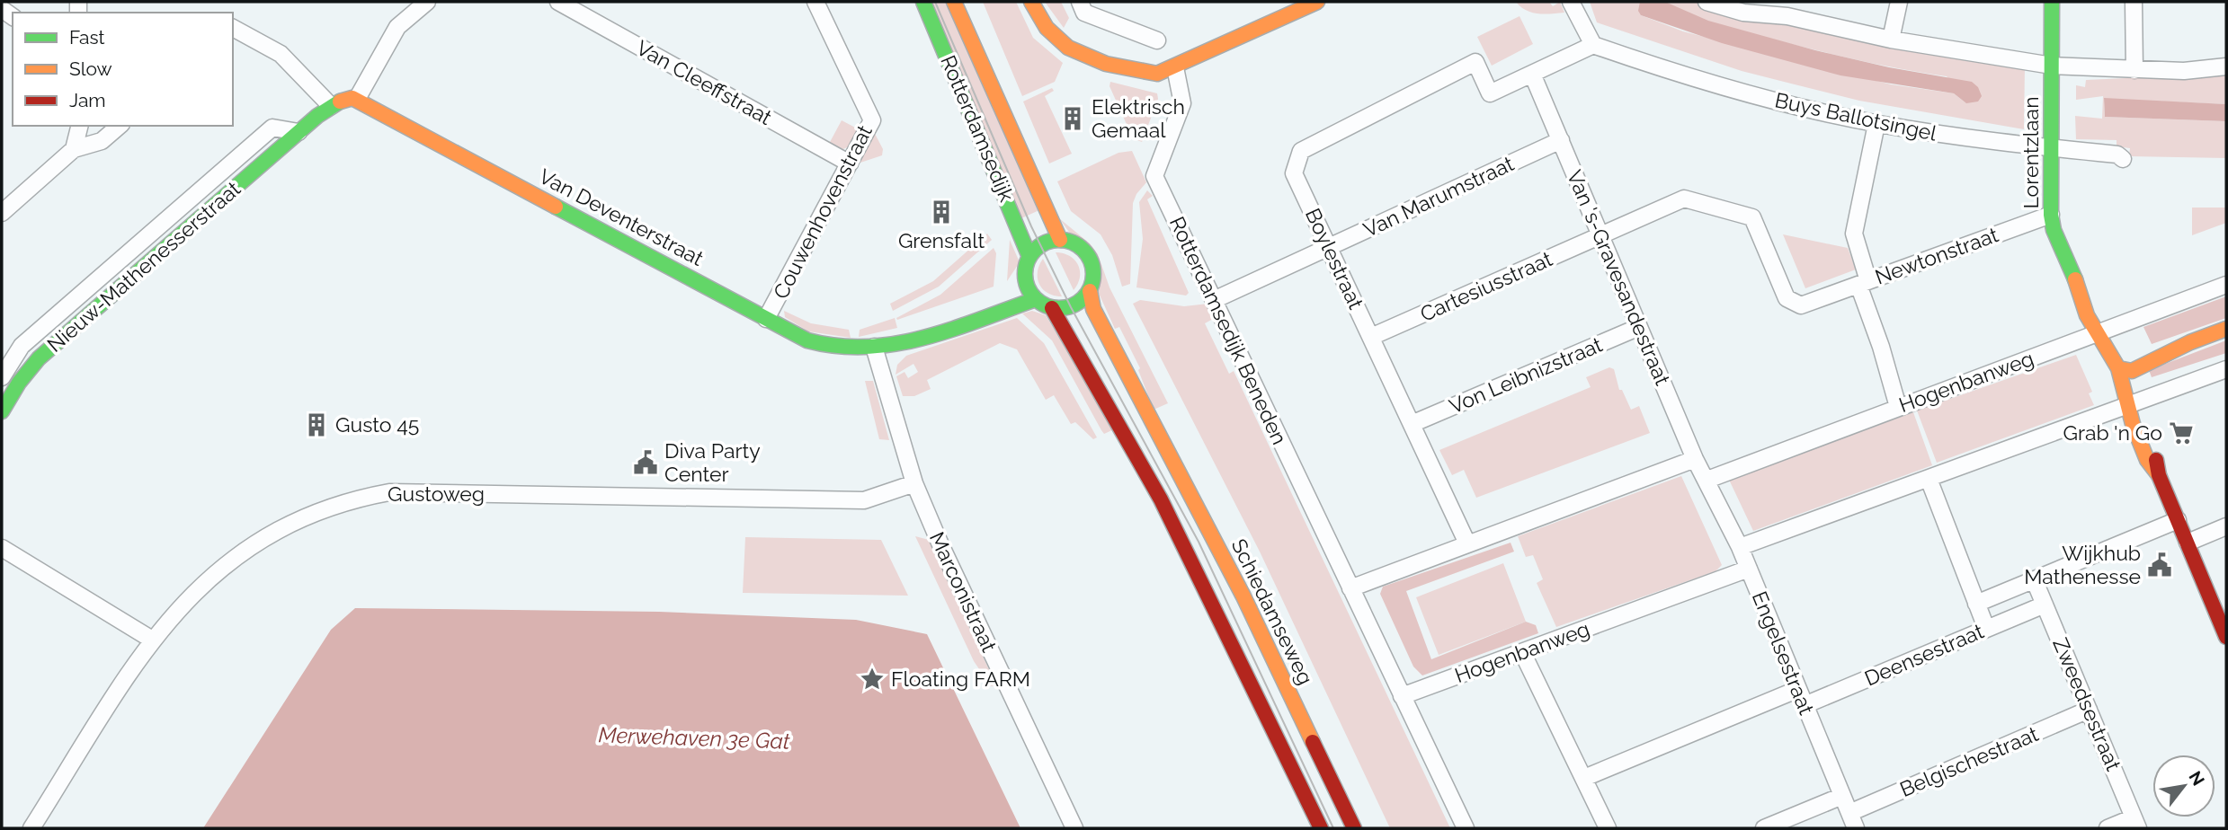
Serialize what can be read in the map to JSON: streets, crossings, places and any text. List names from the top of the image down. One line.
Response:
{"streets":{"street":["Van Cleeffstraat","Buys Ballotsingel","Rotterdamsedijk","Lorentzlaan","Van Marumstraat","Couwenhovenstraat","Van Deventerstraat","Newtonstraat","Boylestraat","Nieuw-Mathenesserstraat","Van 's-Gravesandestraat","Cartesiusstraat","Rotterdamsedijk Beneden","Von Leibnizstraat","Hogenbanweg","Gustoweg","Marconistraat","Schiedamseweg","Engelsestraat","Deensestraat","Zweedsestraat","Belgischestraat"]},"crossings":[["Van Cleeffstraat","Couwenhovenstraat"],["Buys Ballotsingel","Lorentzlaan"],["Rotterdamsedijk","Van Deventerstraat"],["Rotterdamsedijk","Schiedamseweg"],["Lorentzlaan","Newtonstraat"],["Lorentzlaan","Hogenbanweg"],["Van Marumstraat","Boylestraat"],["Van Marumstraat","Van 's-Gravesandestraat"],["Van Marumstraat","Rotterdamsedijk Beneden"],["Couwenhovenstraat","Van Deventerstraat"],["Van Deventerstraat","Nieuw-Mathenesserstraat"],["Van Deventerstraat","Marconistraat"],["Van Deventerstraat","Schiedamseweg"],["Newtonstraat","Van 's-Gravesandestraat"],["Newtonstraat","Cartesiusstraat"],["Boylestraat","Van 's-Gravesandestraat"],["Boylestraat","Cartesiusstraat"],["Boylestraat","Von Leibnizstraat"],["Van 's-Gravesandestraat","Cartesiusstraat"],["Van 's-Gravesandestraat","Von Leibnizstraat"],["Van 's-Gravesandestraat","Hogenbanweg"],["Van 's-Gravesandestraat","Engelsestraat"],["Rotterdamsedijk Beneden","Hogenbanweg"],["Hogenbanweg","Engelsestraat"],["Gustoweg","Marconistraat"],["Engelsestraat","Deensestraat"],["Engelsestraat","Belgischestraat"],["Deensestraat","Zweedsestraat"],["Zweedsestraat","Belgischestraat"]],"water":["Merwehaven 3e Gat"],"places":{"building":["Elektrisch Gemaal","Grensfalt","Gusto 45"],"supermarket":["Grab 'n Go"],"public building":["Diva Party Center","Wijkhub Mathenesse"],"place":["Floating FARM"]},"legend":["Fast","Slow","Jam"],"north":"top right"}
